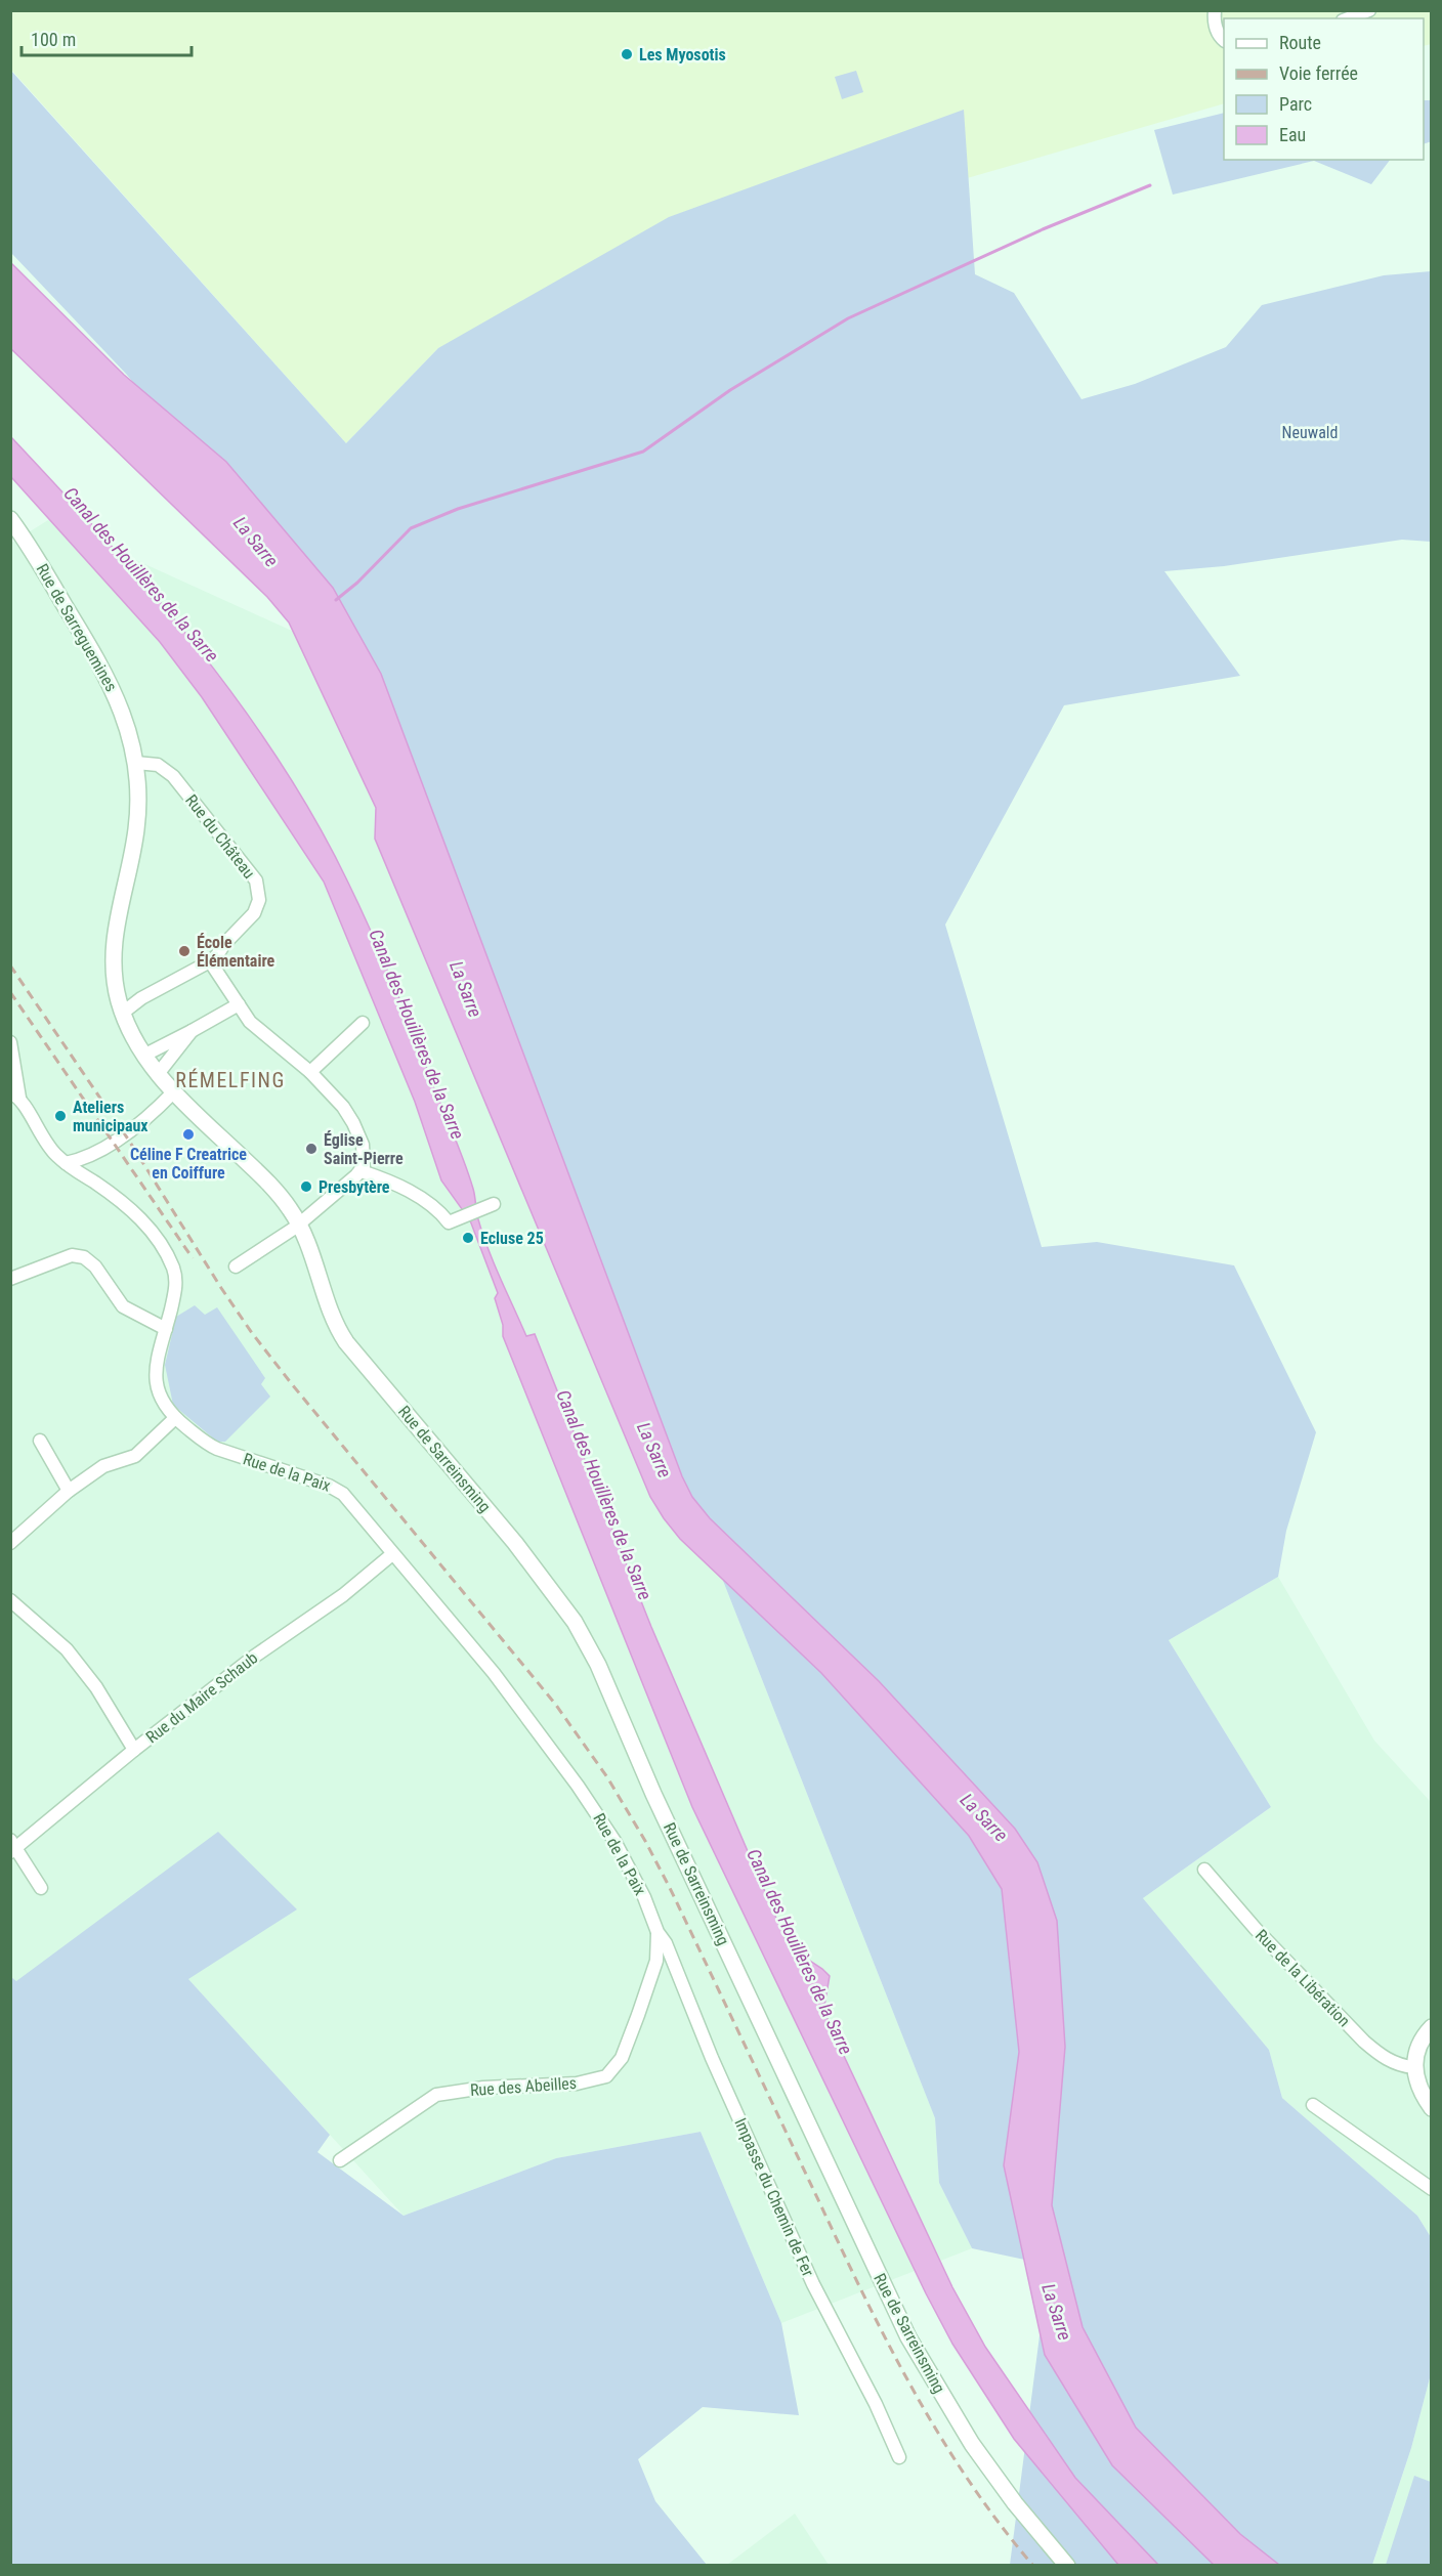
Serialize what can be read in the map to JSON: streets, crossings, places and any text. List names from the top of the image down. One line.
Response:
{"streets":{"street":["Rue de Sarreguemines","Rue du Château","Rue de Sarreinsming","Rue de la Paix","Rue du Maire Schaub","Rue de la Libération","Rue des Abeilles","Impasse du Chemin de Fer"]},"crossings":[["Rue de Sarreguemines","Rue du Château"],["Rue de Sarreguemines","Rue de Sarreinsming"],["Rue de la Paix","Rue du Maire Schaub"],["Rue de la Paix","Rue des Abeilles"],["Rue de la Paix","Impasse du Chemin de Fer"],["Rue des Abeilles","Impasse du Chemin de Fer"]],"districts":["RÉMELFING"],"water":["La Sarre","Canal des Houillères de la Sarre"],"parks":["Neuwald"],"places":["Les Myosotis","École Élémentaire","Ateliers municipaux","Céline F Creatrice en Coiffure","Église Saint-Pierre","Presbytère","Ecluse 25"],"legend":["Route","Voie ferrée","Parc","Eau"],"scale_bar":"100 m"}
